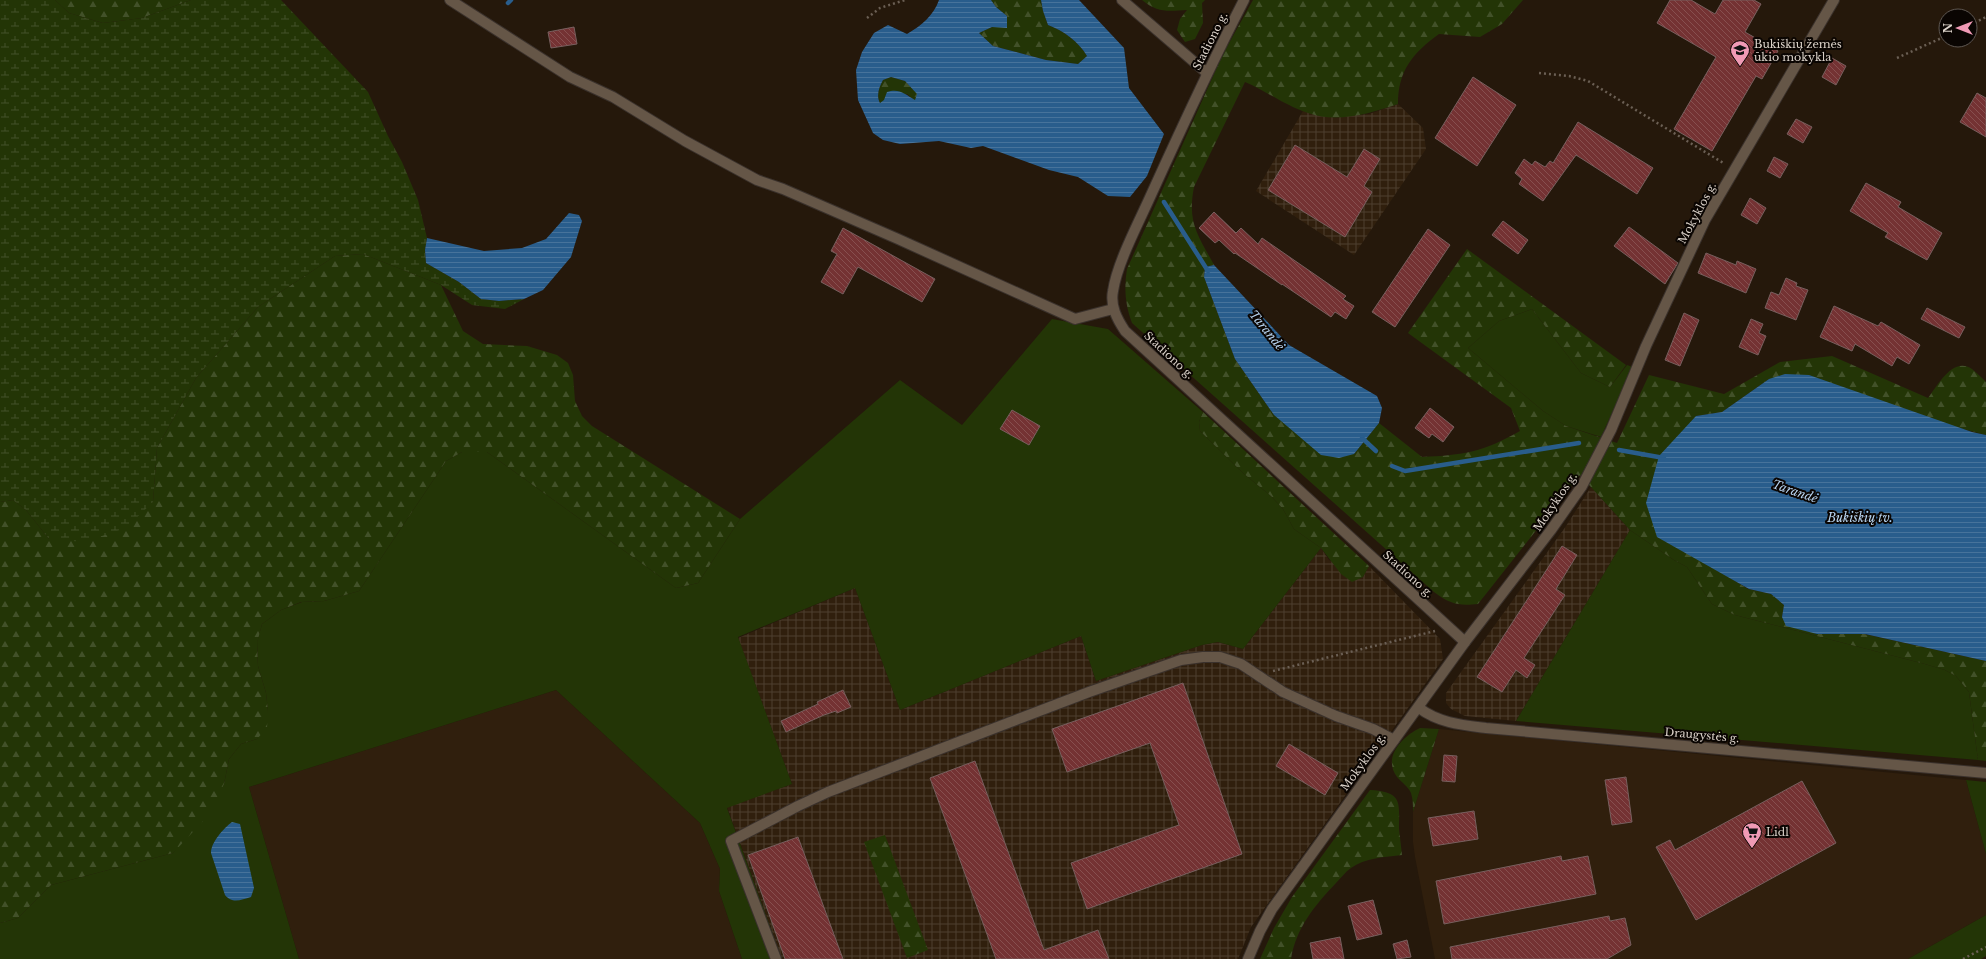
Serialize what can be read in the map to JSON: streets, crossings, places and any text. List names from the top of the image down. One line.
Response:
{"streets":{"street":["Stadiono g.","Mokyklos g.","Draugystės g."]},"crossings":[["Stadiono g.","Mokyklos g."],["Mokyklos g.","Draugystės g."]],"water":["Tarandė","Bukiškių tv."],"places":{"school or university":["Bukiškių žemės ūkio mokykla"],"supermarket":["Lidl"]},"north":"left"}
